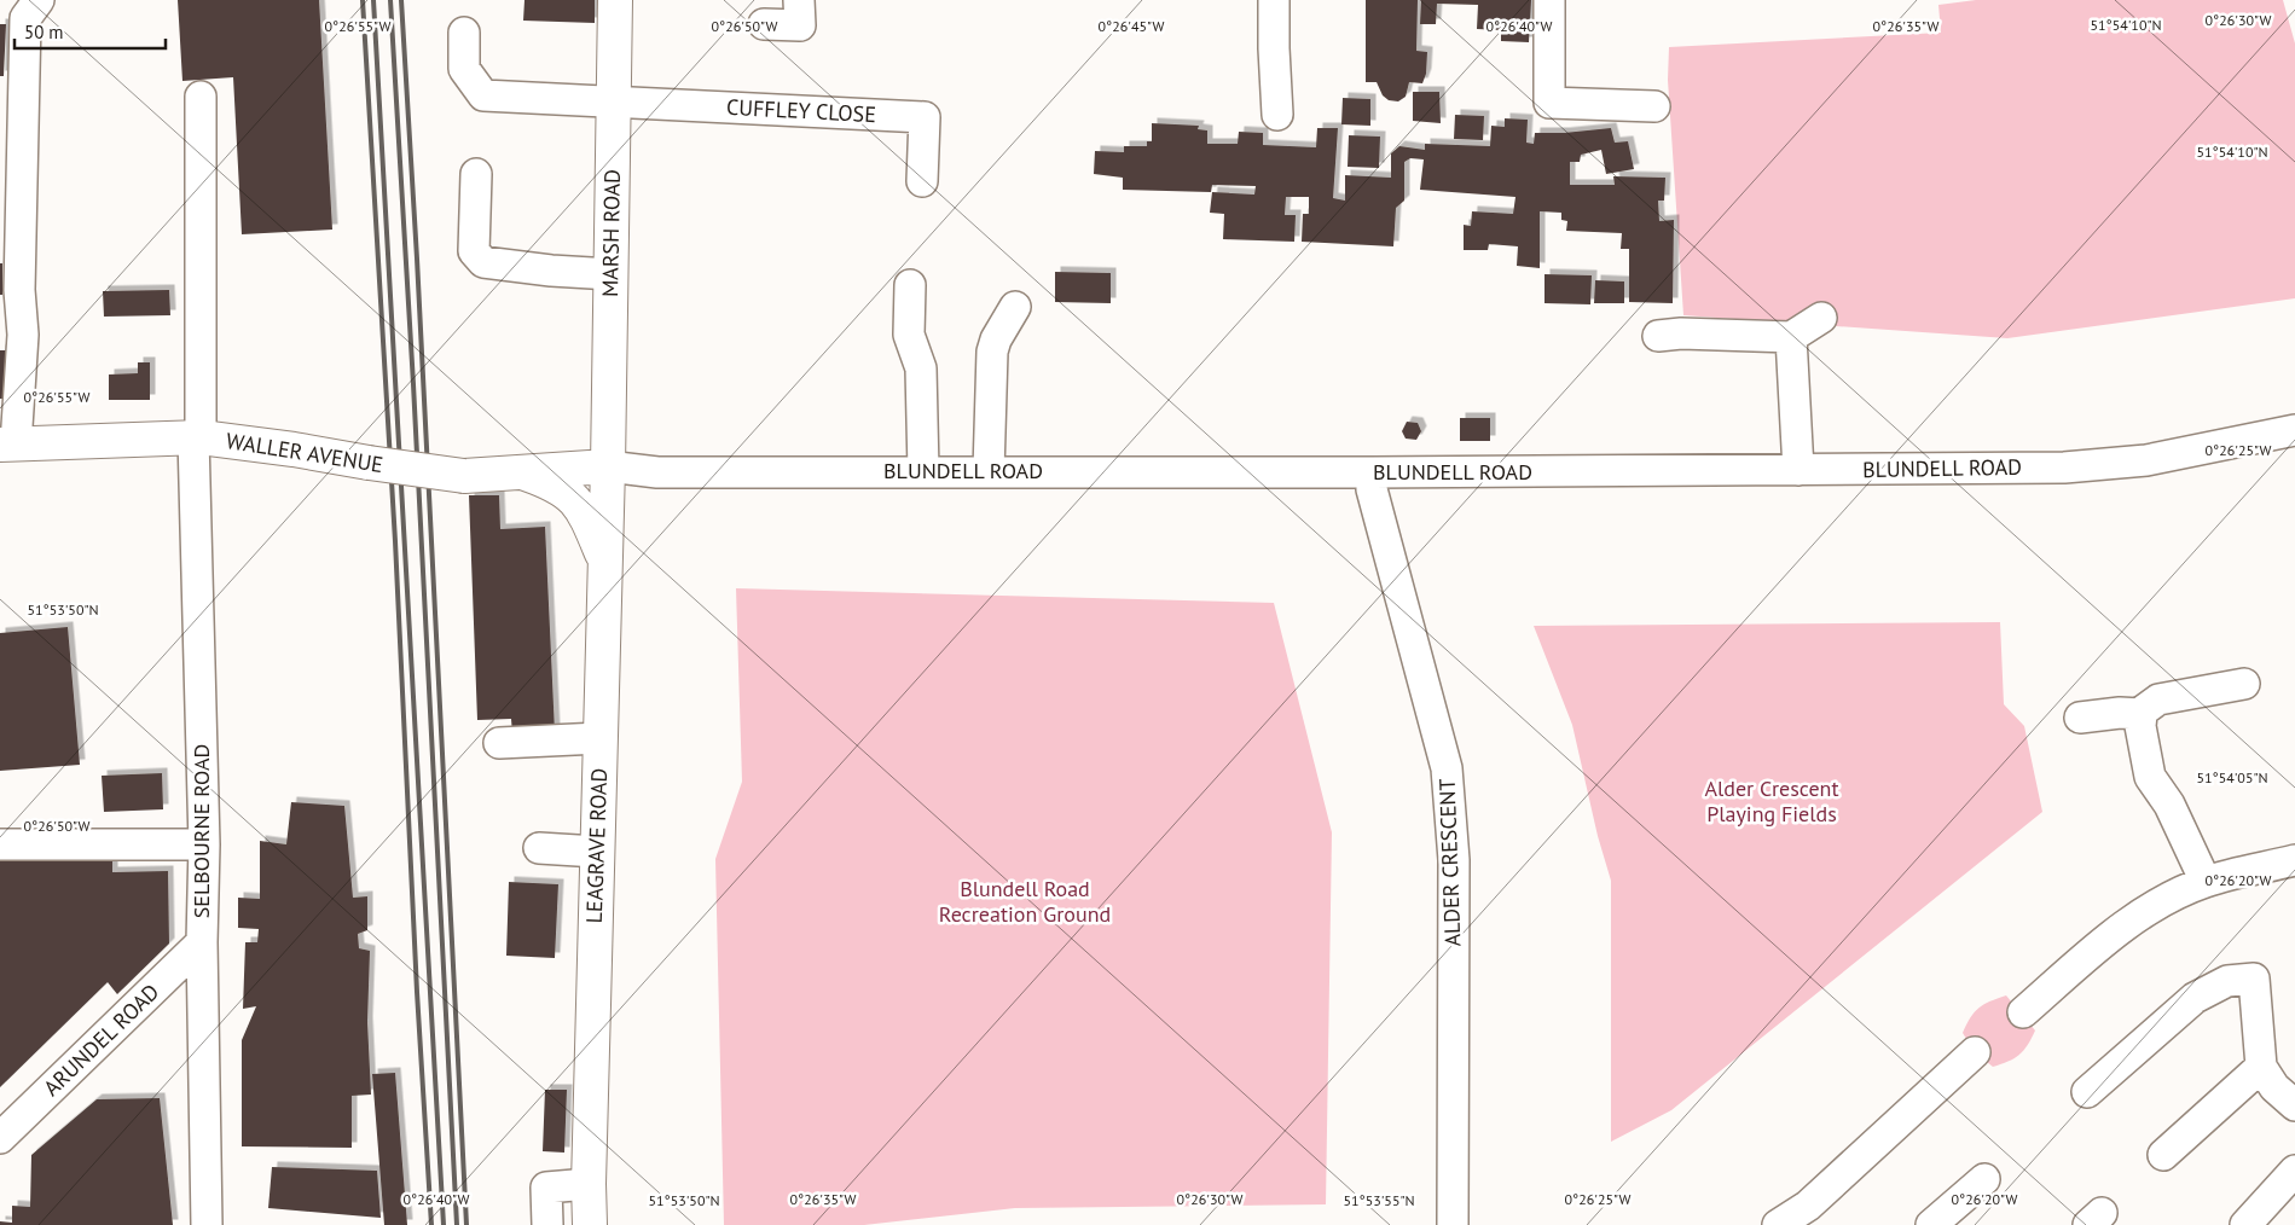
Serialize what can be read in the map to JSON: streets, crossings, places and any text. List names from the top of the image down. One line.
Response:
{"streets":{"main road":["MARSH ROAD","WALLER AVENUE","LEAGRAVE ROAD"],"street":["CUFFLEY CLOSE","BLUNDELL ROAD","SELBOURNE ROAD","ALDER CRESCENT","ARUNDEL ROAD"]},"crossings":[["CUFFLEY CLOSE","MARSH ROAD"],["MARSH ROAD","WALLER AVENUE"],["MARSH ROAD","BLUNDELL ROAD"],["MARSH ROAD","LEAGRAVE ROAD"],["WALLER AVENUE","BLUNDELL ROAD"],["WALLER AVENUE","SELBOURNE ROAD"],["WALLER AVENUE","LEAGRAVE ROAD"],["BLUNDELL ROAD","LEAGRAVE ROAD"],["BLUNDELL ROAD","ALDER CRESCENT"],["SELBOURNE ROAD","ARUNDEL ROAD"]],"parks":["Alder Crescent Playing Fields","Blundell Road Recreation Ground"],"scale_bar":"50 m","coordinates":["0°26'30\"W","51°54'10\"N","0°26'55\"W","0°26'45\"W","0°26'40\"W","0°26'35\"W","0°26'50\"W","0°26'25\"W","51°53'50\"N","51°54'05\"N","0°26'20\"W","51°53'55\"N"]}
